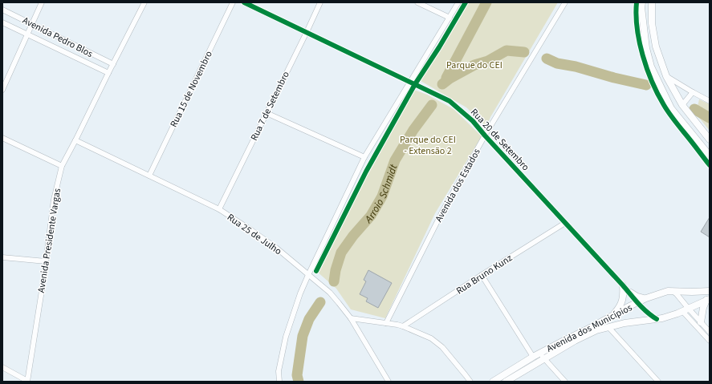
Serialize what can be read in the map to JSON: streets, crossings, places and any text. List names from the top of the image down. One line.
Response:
{"streets":{"main road":["Avenida dos Municípios"],"street":["Avenida Pedro Blos","Rua 15 de Novembro","Rua 7 de Setembro","Rua 20 de Setembro","Avenida dos Estados","Rua 25 de Julho","Avenida Presidente Vargas","Rua Bruno Kunz"]},"crossings":[["Avenida Pedro Blos","Avenida Presidente Vargas"],["Rua 15 de Novembro","Rua 25 de Julho"],["Rua 7 de Setembro","Rua 20 de Setembro"],["Rua 7 de Setembro","Rua 25 de Julho"],["Rua 20 de Setembro","Avenida dos Estados"],["Rua 20 de Setembro","Rua Bruno Kunz"],["Rua 20 de Setembro","Avenida dos Municípios"],["Rua 25 de Julho","Avenida Presidente Vargas"]],"water":["Arroio Schmidt"],"parks":["Parque do CEI","Parque do CEI - Extensão 2"]}
